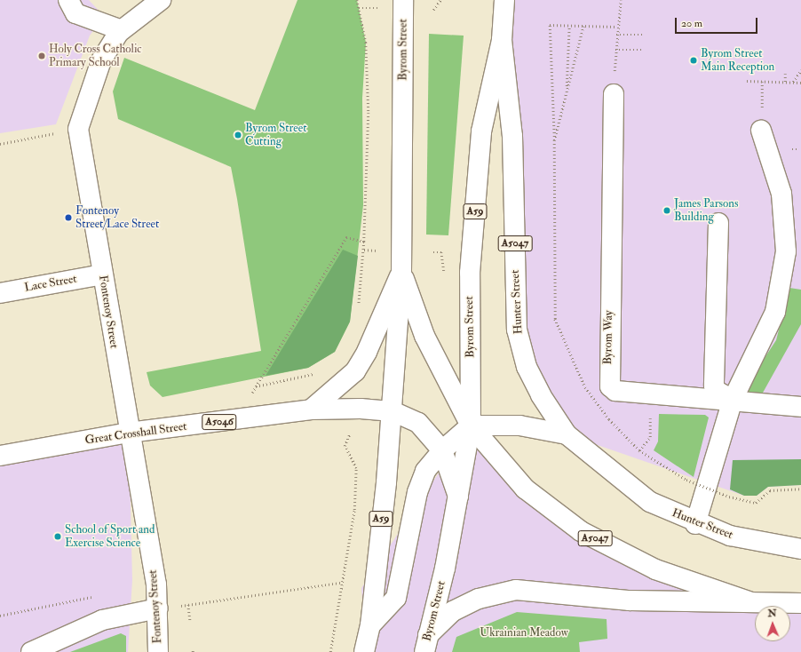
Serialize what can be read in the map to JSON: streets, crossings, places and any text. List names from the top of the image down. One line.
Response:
{"streets":{"main road":["Byrom Street","A59","A5047","Lace Street","Hunter Street","Fontenoy Street","Byrom Way","A5046","Great Crosshall Street"]},"crossings":[["Byrom Street","A5047"],["Byrom Street","Hunter Street"],["Byrom Street","Great Crosshall Street"],["A5047","Hunter Street"],["Lace Street","Fontenoy Street"],["Fontenoy Street","Great Crosshall Street"]],"parks":["Ukrainian Meadow"],"places":["Holy Cross Catholic Primary School","Byrom Street Main Reception","Byrom Street Cutting","James Parsons Building","Fontenoy Street/Lace Street","School of Sport and Exercise Science"],"scale_bar":"20 m","north":"top"}
